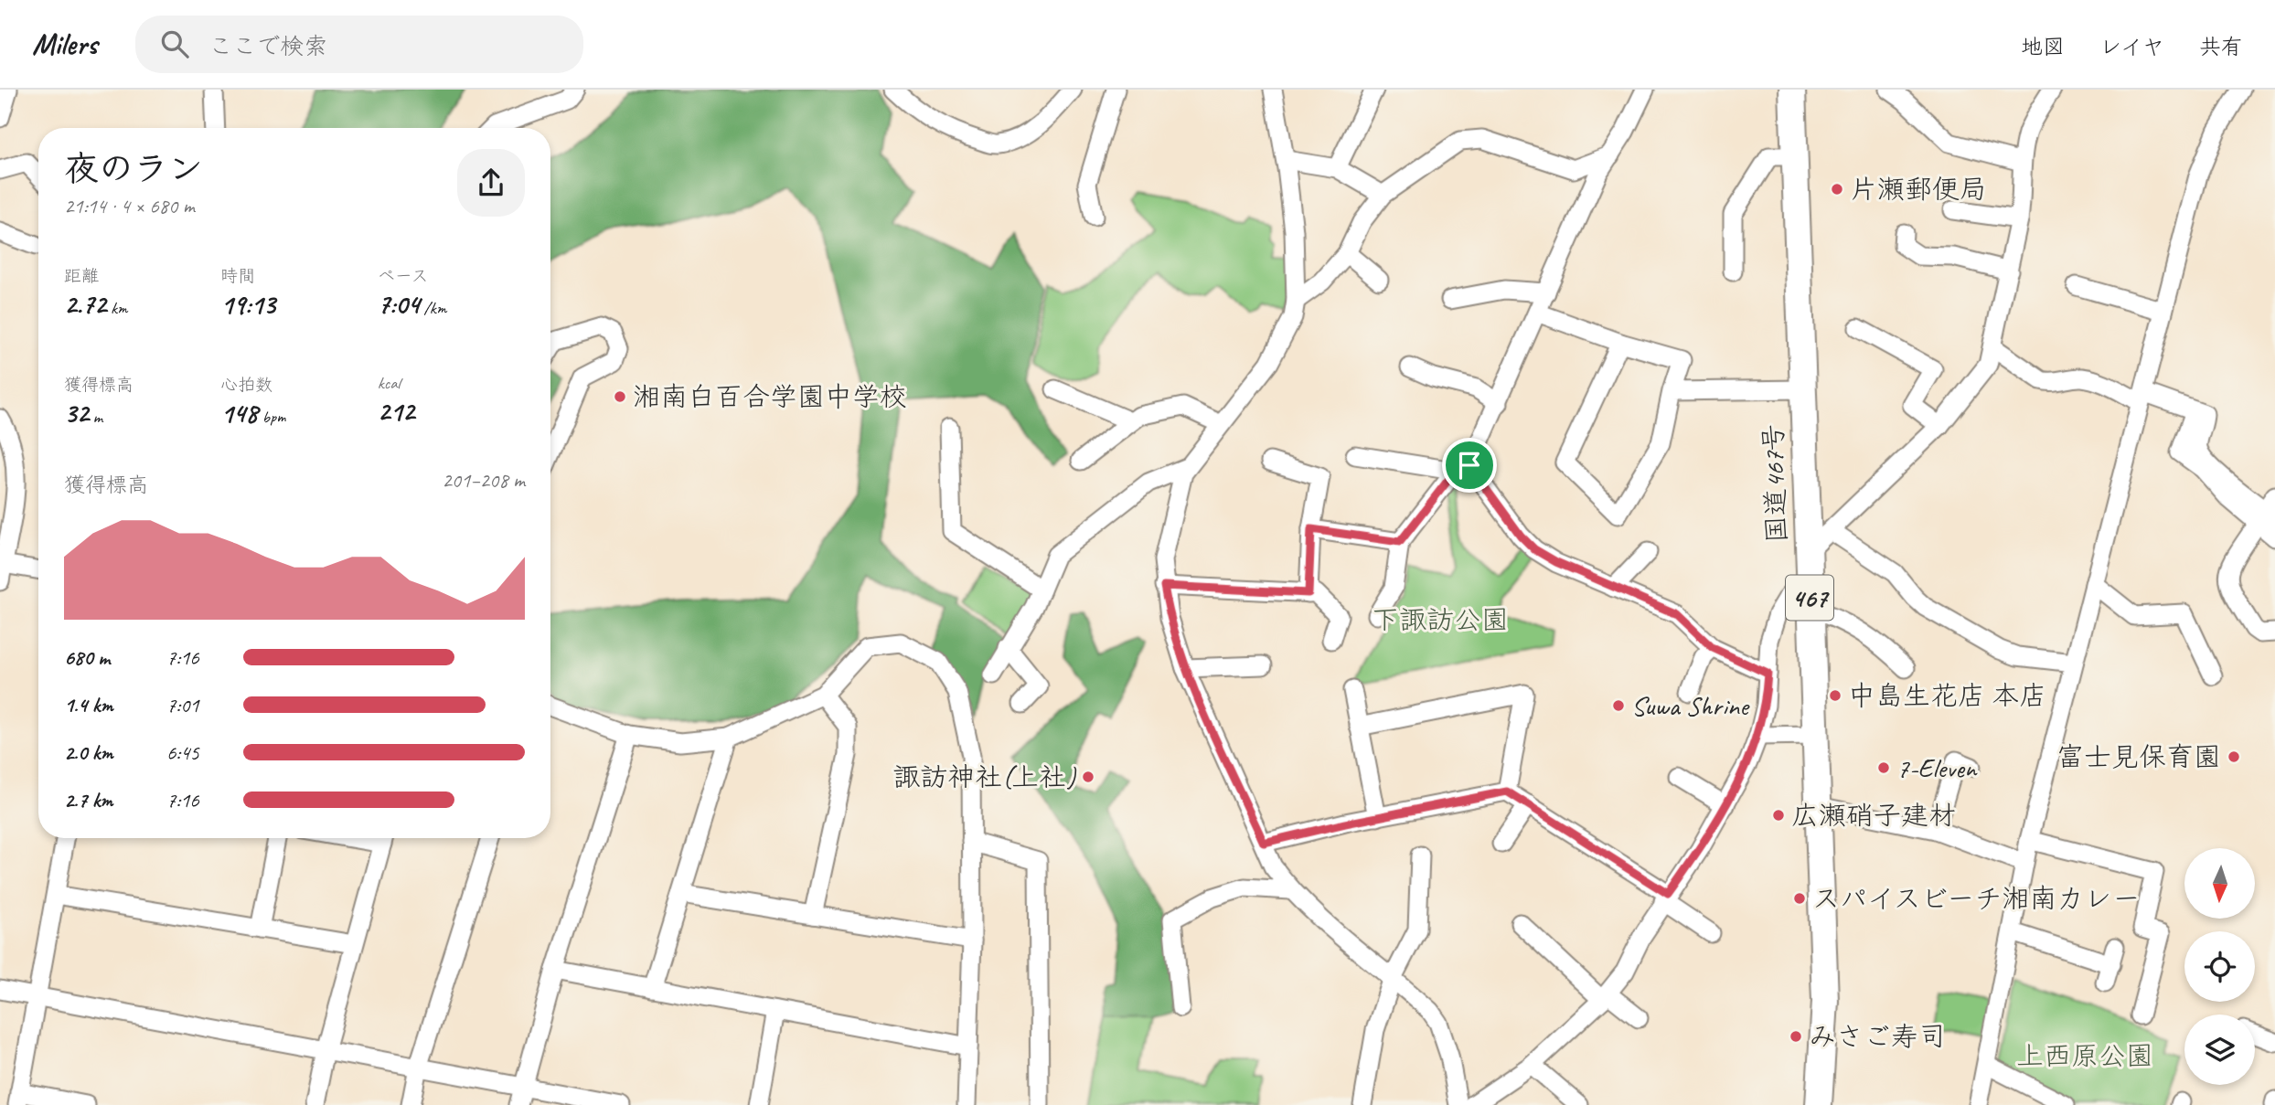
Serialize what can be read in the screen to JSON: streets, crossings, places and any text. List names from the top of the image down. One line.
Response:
{"streets":{"highway":["国道467号","467"]},"parks":["下諏訪公園","上西原公園"],"places":["片瀬郵便局","湘南白百合学園中学校","中島生花店 本店","Suwa Shrine","富士見保育園","7-Eleven","諏訪神社(上社)","広瀬硝子建材","スパイスビーチ湘南カレー","みさご寿司"],"north":"bottom","page":{"header":"Milers","search":"ここで検索","nav":["地図","レイヤ","共有"],"heading":["夜のラン","21:14 · 4 × 680 m"],"stats":[["距離","2.72 km"],["時間","19:13"],["ペース","7:04 /km"],["獲得標高","32 m"],["心拍数","148 bpm"],["kcal","212"]],"chart":["獲得標高","201–208 m"],"list":[{"name":"680 m","note":"7:16"},{"name":"1.4 km","note":"7:01"},{"name":"2.0 km","note":"6:45"},{"name":"2.7 km","note":"7:16"}]}}
